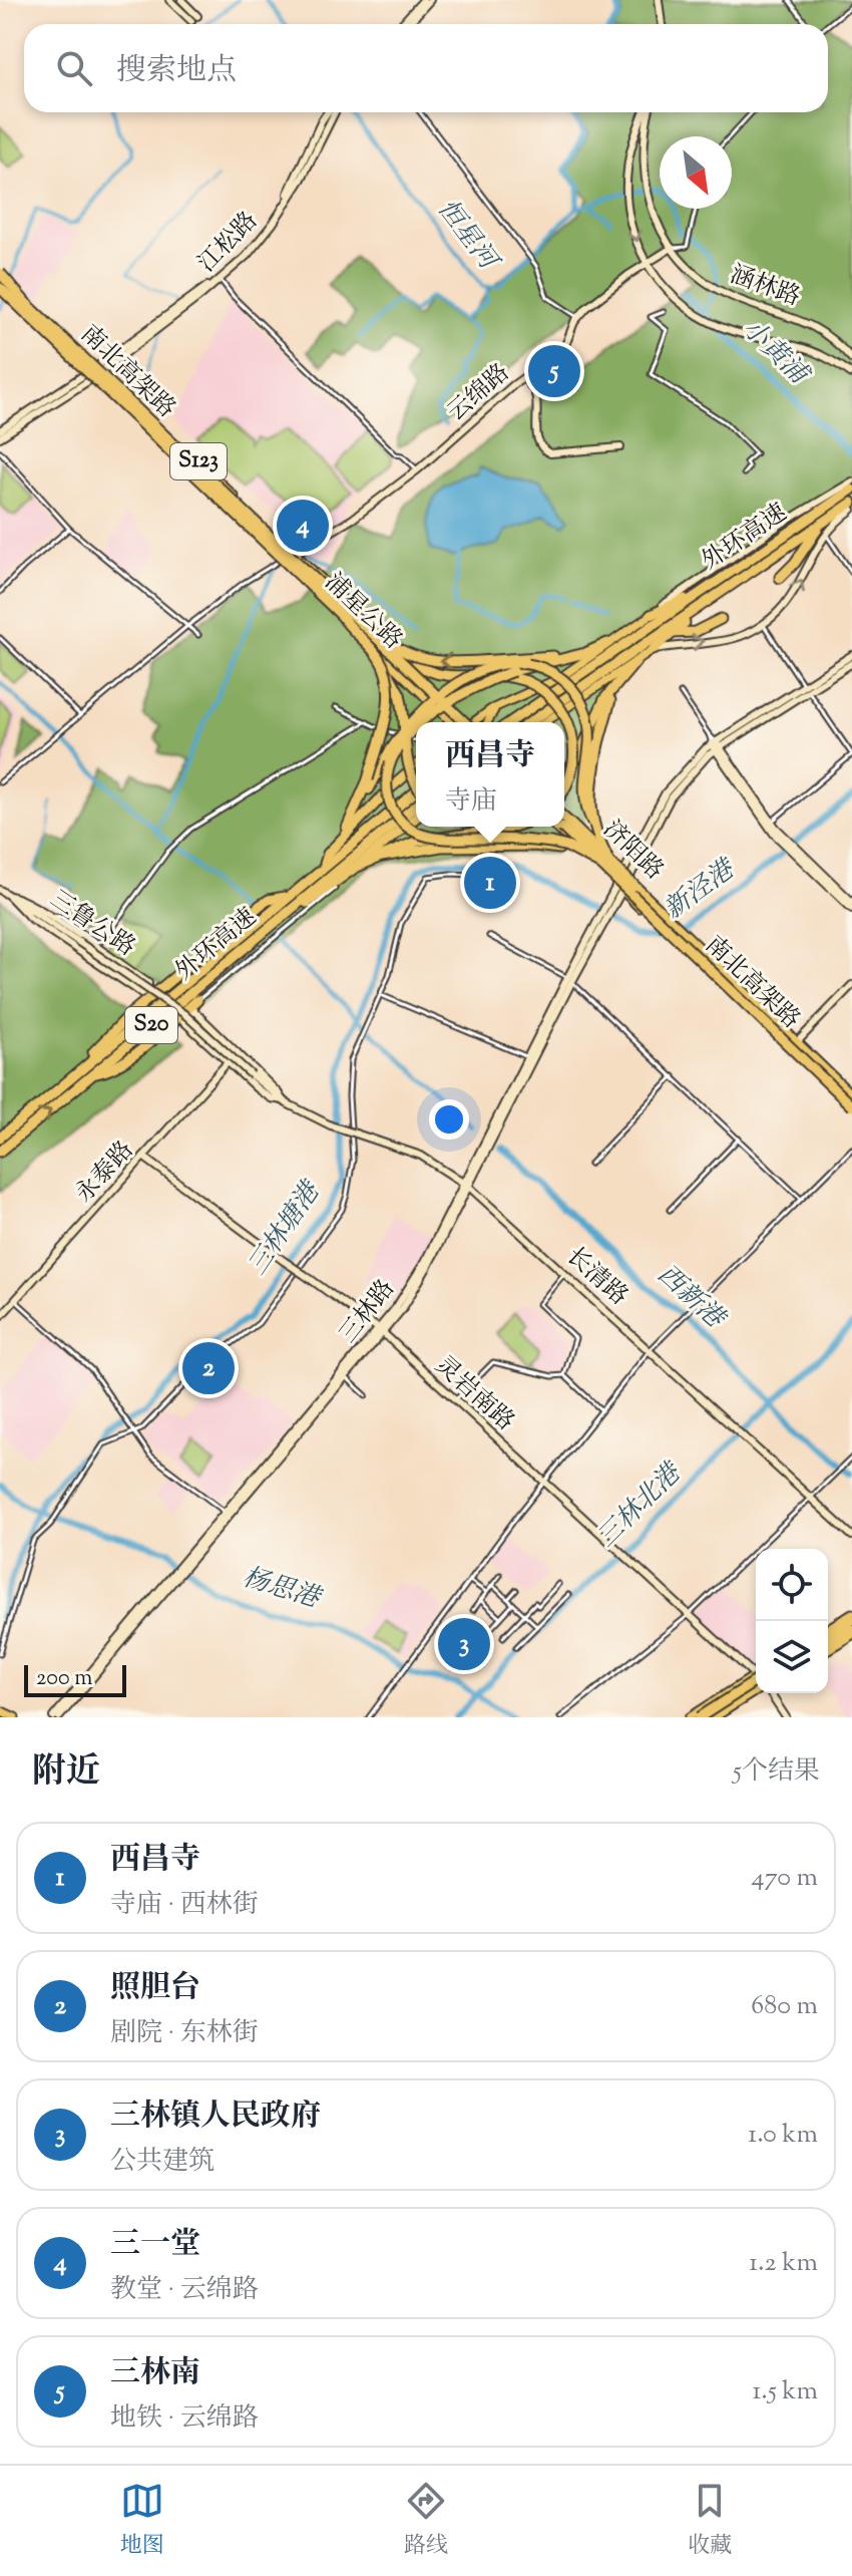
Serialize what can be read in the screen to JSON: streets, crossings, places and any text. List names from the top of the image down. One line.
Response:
{"streets":{"highway":["南北高架路","外环高速","S20"],"main road":["S123","浦星公路","济阳路"],"street":["江松路","涵林路","云绵路","三鲁公路","永泰路","长清路","三林路","灵岩南路"]},"crossings":[["江松路","浦星公路"],["涵林路","云绵路"],["南北高架路","浦星公路"],["南北高架路","济阳路"],["云绵路","浦星公路"],["济阳路","三林路"],["三鲁公路","长清路"],["永泰路","长清路"],["永泰路","灵岩南路"],["长清路","三林路"],["三林路","灵岩南路"]],"water":["恒星河","小黄浦","新泾港","三林塘港","西新港","三林北港","杨思港"],"scale_bar":"200 m","north":"bottom right","page":{"search":"搜索地点","pins":["5","4","1","2","3"],"popup":["西昌寺","寺庙"],"scale":"200 m","heading":["附近","5个结果"],"list":[{"mark":"1","name":"西昌寺","note":"寺庙 · 西林街","value":"470 m"},{"mark":"2","name":"照胆台","note":"剧院 · 东林街","value":"680 m"},{"mark":"3","name":"三林镇人民政府","note":"公共建筑","value":"1.0 km"},{"mark":"4","name":"三一堂","note":"教堂 · 云绵路","value":"1.2 km"},{"mark":"5","name":"三林南","note":"地铁 · 云绵路","value":"1.5 km"}],"nav":["地图","路线","收藏"]}}
